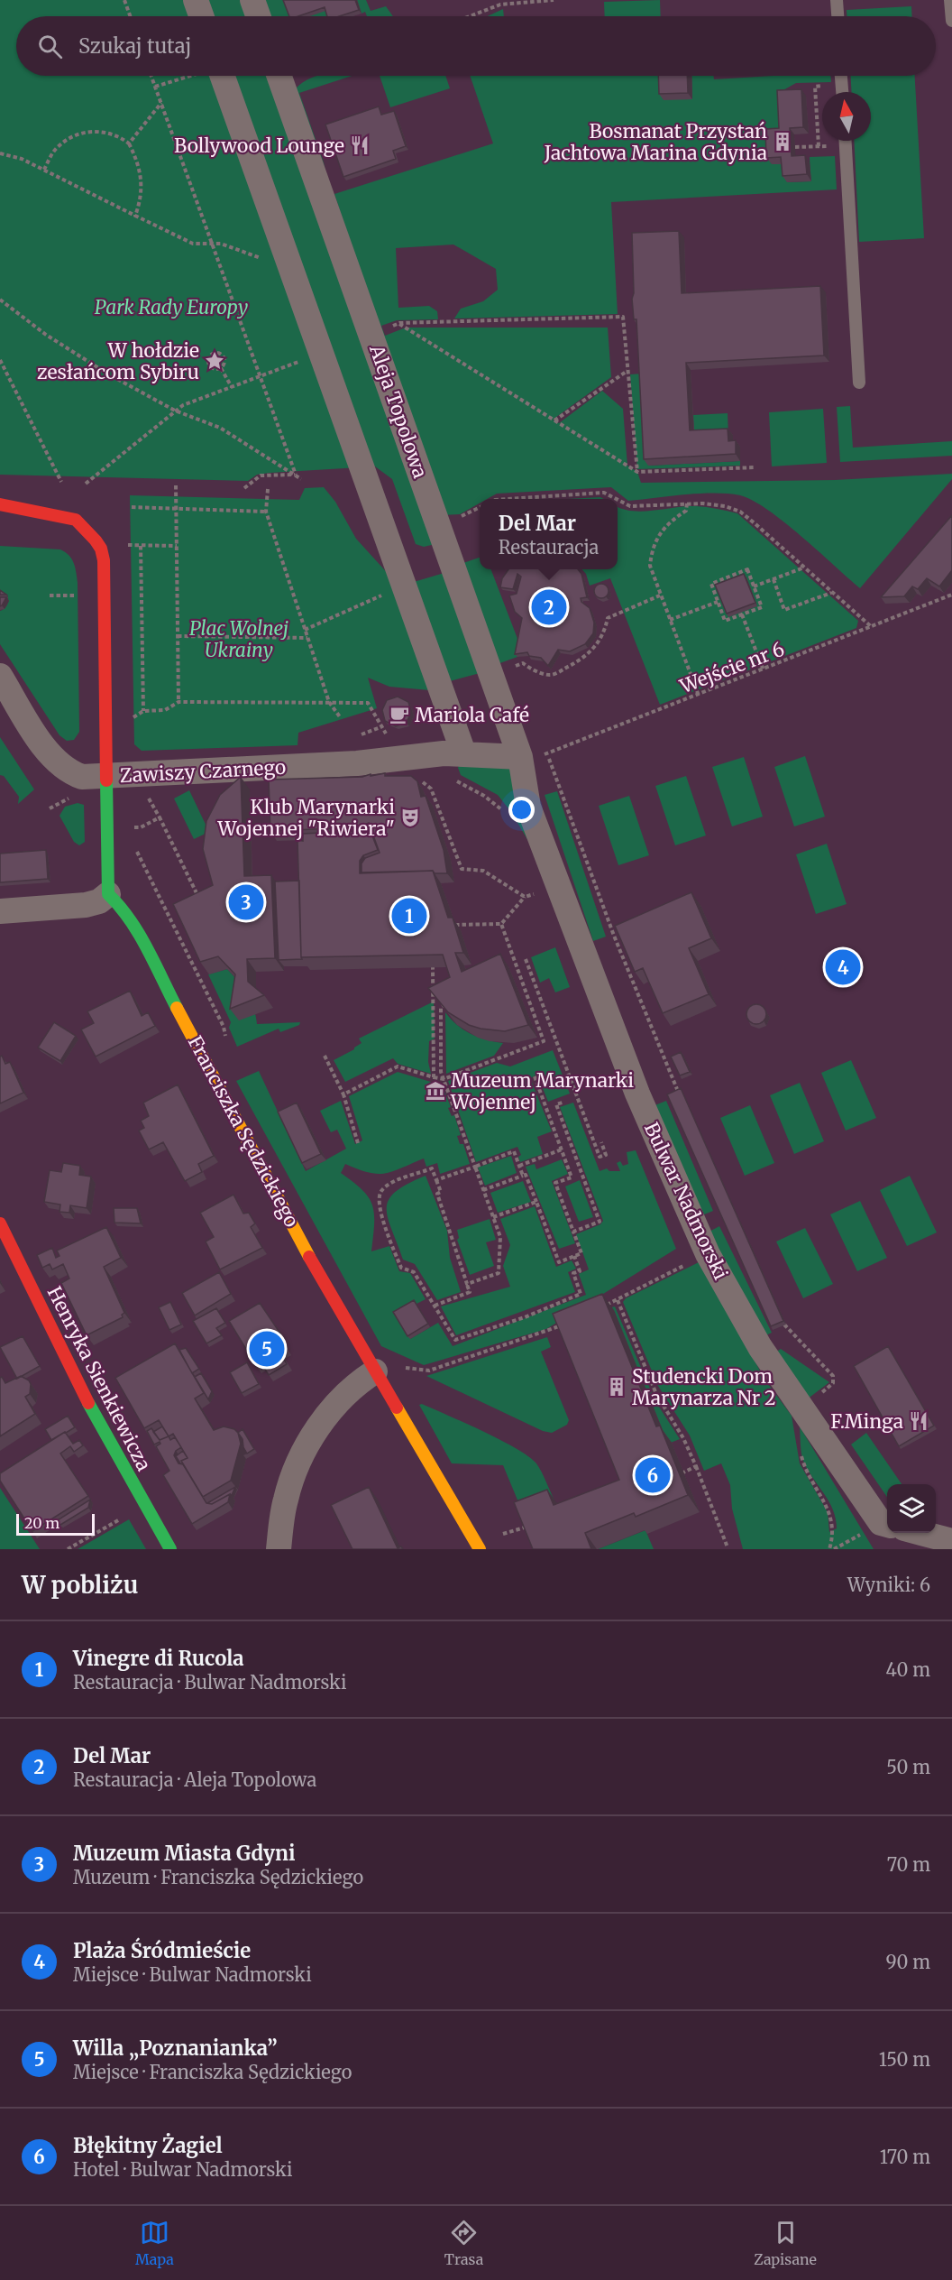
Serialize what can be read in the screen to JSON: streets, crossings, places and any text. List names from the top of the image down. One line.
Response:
{"streets":{"street":["Aleja Topolowa","Zawiszy Czarnego","Franciszka Sędzickiego","Bulwar Nadmorski","Henryka Sienkiewicza"],"path":["Wejście nr 6"]},"crossings":[["Aleja Topolowa","Wejście nr 6"],["Aleja Topolowa","Zawiszy Czarnego"],["Aleja Topolowa","Bulwar Nadmorski"],["Wejście nr 6","Zawiszy Czarnego"],["Wejście nr 6","Bulwar Nadmorski"],["Zawiszy Czarnego","Bulwar Nadmorski"]],"parks":["Park Rady Europy","Plac Wolnej Ukrainy"],"places":{"building":["Bosmanat Przystań Jachtowa Marina Gdynia","Studencki Dom Marynarza Nr 2"],"restaurant":["Bollywood Lounge","F.Minga"],"place":["W hołdzie zesłańcom Sybiru"],"cafe":["Mariola Café"],"theatre":["Klub Marynarki Wojennej \"Riwiera\""],"museum":["Muzeum Marynarki Wojennej"]},"scale_bar":"20 m","north":"top","page":{"search":"Szukaj tutaj","popup":["Del Mar","Restauracja"],"pins":["2","3","1","4","5","6"],"scale":"20 m","heading":["W pobliżu","Wyniki: 6"],"list":[{"mark":"1","name":"Vinegre di Rucola","note":"Restauracja · Bulwar Nadmorski","value":"40 m"},{"mark":"2","name":"Del Mar","note":"Restauracja · Aleja Topolowa","value":"50 m"},{"mark":"3","name":"Muzeum Miasta Gdyni","note":"Muzeum · Franciszka Sędzickiego","value":"70 m"},{"mark":"4","name":"Plaża Śródmieście","note":"Miejsce · Bulwar Nadmorski","value":"90 m"},{"mark":"5","name":"Willa „Poznanianka”","note":"Miejsce · Franciszka Sędzickiego","value":"150 m"},{"mark":"6","name":"Błękitny Żagiel","note":"Hotel · Bulwar Nadmorski","value":"170 m"}],"nav":["Mapa","Trasa","Zapisane"]}}
